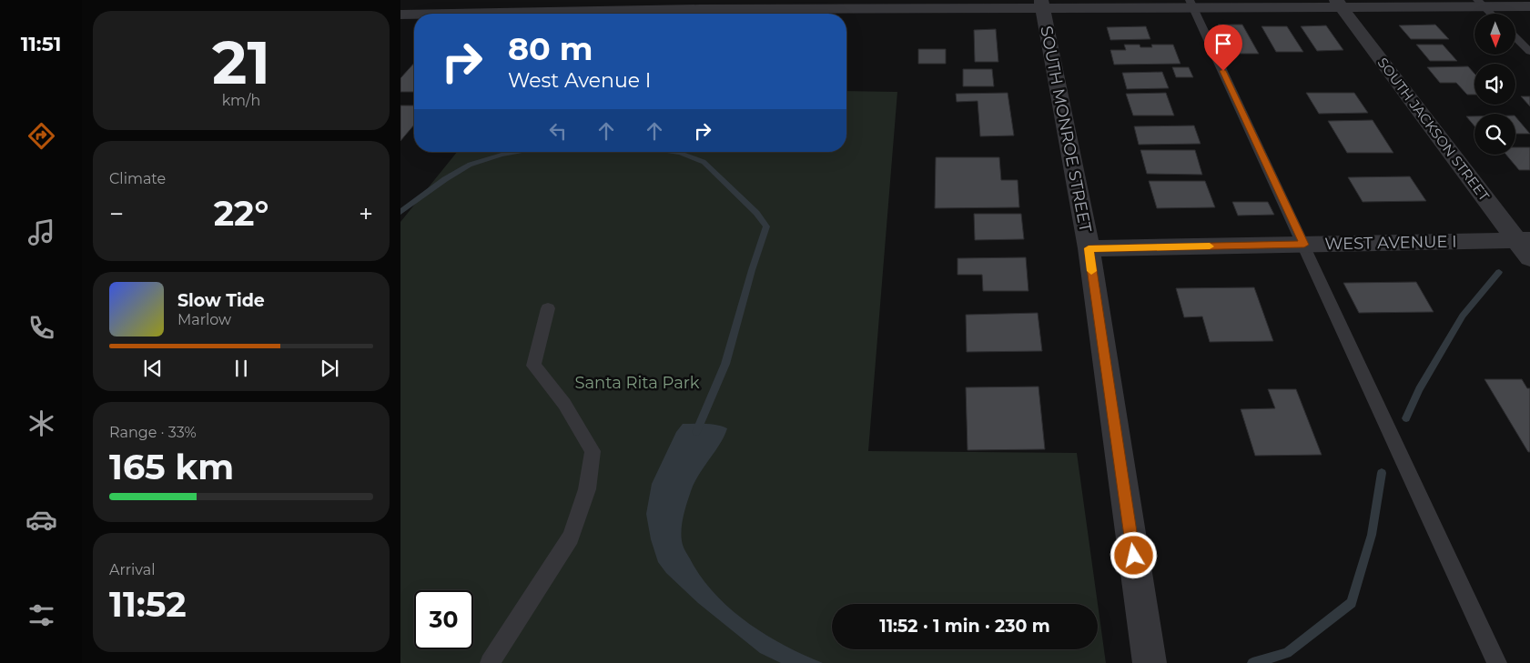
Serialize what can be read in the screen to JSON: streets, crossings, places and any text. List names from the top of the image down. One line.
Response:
{"streets":{"street":["SOUTH MONROE STREET","SOUTH JACKSON STREET","WEST AVENUE I"]},"crossings":[["SOUTH MONROE STREET","WEST AVENUE I"],["SOUTH JACKSON STREET","WEST AVENUE I"]],"parks":["Santa Rita Park"],"north":"bottom","page":{"tabs":"11:51","tile":[["21","km/h"],"Climate",["Range · 33%","165 km"],["Arrival","11:52"]],"turn":["80 m","West Avenue I"],"heat":["−","22°","+"],"song":["Slow Tide","Marlow"],"limit":"30","trip":"11:52 · 1 min · 230 m"}}
